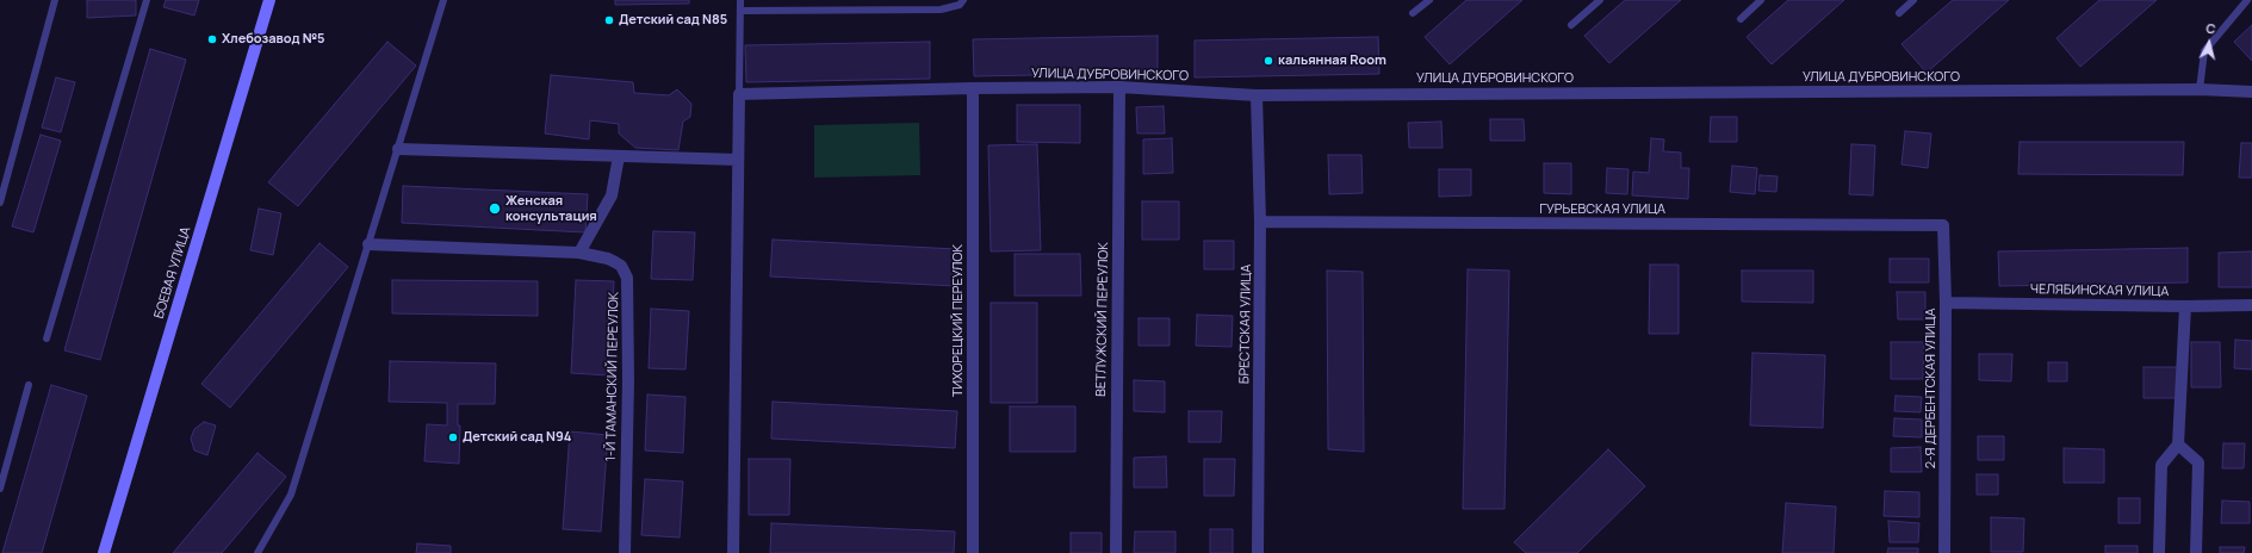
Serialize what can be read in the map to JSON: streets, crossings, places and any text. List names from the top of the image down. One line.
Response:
{"streets":{"main road":["БОЕВАЯ УЛИЦА"],"street":["УЛИЦА ДУБРОВИНСКОГО","ГУРЬЕВСКАЯ УЛИЦА","ЧЕЛЯБИНСКАЯ УЛИЦА","ВЕТЛУЖСКИЙ ПЕРЕУЛОК","ТИХОРЕЦКИЙ ПЕРЕУЛОК","БРЕСТСКАЯ УЛИЦА","1-Й ТАМАНСКИЙ ПЕРЕУЛОК","2-Я ДЕРБЕНТСКАЯ УЛИЦА"]},"crossings":[["УЛИЦА ДУБРОВИНСКОГО","ВЕТЛУЖСКИЙ ПЕРЕУЛОК"],["УЛИЦА ДУБРОВИНСКОГО","ТИХОРЕЦКИЙ ПЕРЕУЛОК"],["УЛИЦА ДУБРОВИНСКОГО","БРЕСТСКАЯ УЛИЦА"],["ГУРЬЕВСКАЯ УЛИЦА","БРЕСТСКАЯ УЛИЦА"],["ГУРЬЕВСКАЯ УЛИЦА","2-Я ДЕРБЕНТСКАЯ УЛИЦА"],["ЧЕЛЯБИНСКАЯ УЛИЦА","2-Я ДЕРБЕНТСКАЯ УЛИЦА"]],"places":["Детский сад N85","Хлебозавод №5","кальянная Room","Женская консультация","Детский сад N94"],"north":"top"}
